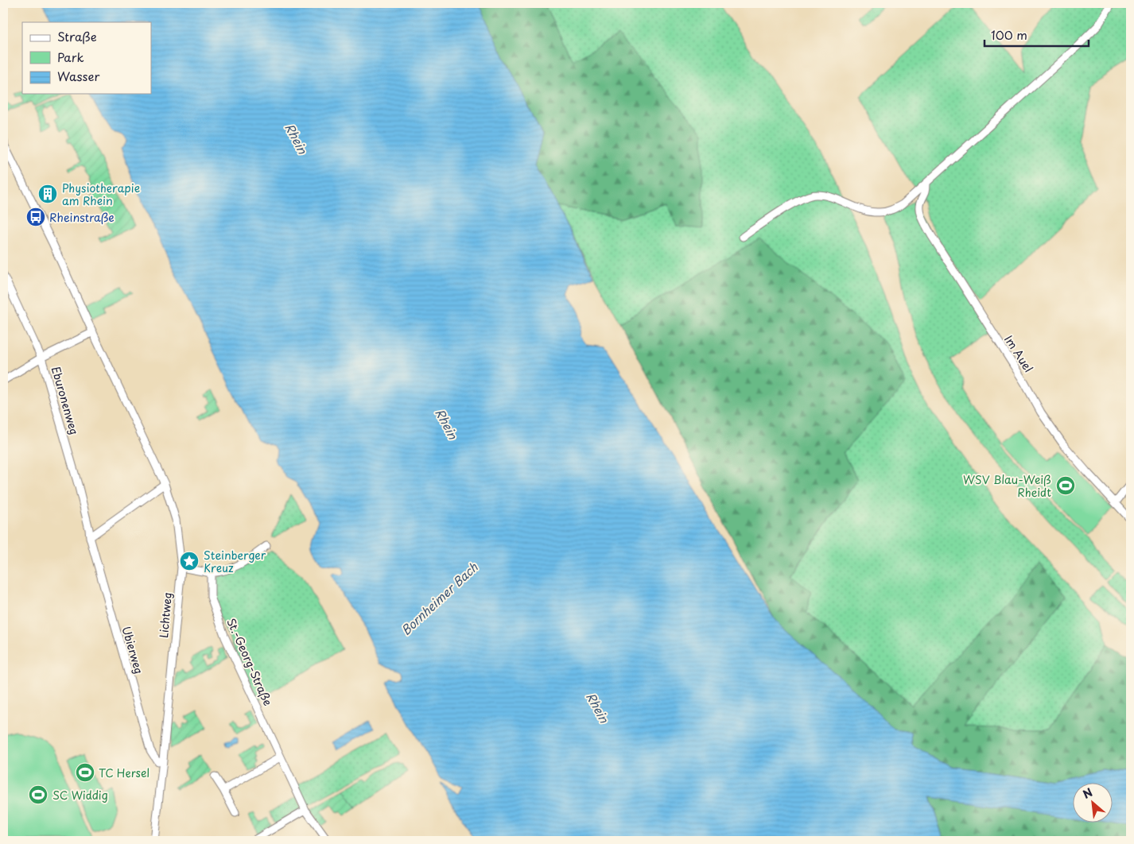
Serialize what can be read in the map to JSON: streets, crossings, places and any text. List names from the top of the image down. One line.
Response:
{"streets":{"street":["Im Auel","Eburonenweg","Lichtweg","Ubierweg","St.-Georg-Straße"]},"crossings":[["Eburonenweg","Ubierweg"],["Lichtweg","Ubierweg"]],"water":["Rhein","Bornheimer Bach"],"places":{"building":["Physiotherapie am Rhein"],"bus stop":["Rheinstraße"],"sports":["WSV Blau-Weiß Rheidt","TC Hersel","SC Widdig"],"place":["Steinberger Kreuz"]},"legend":["Straße","Park","Wasser"],"scale_bar":"100 m","north":"top left"}
